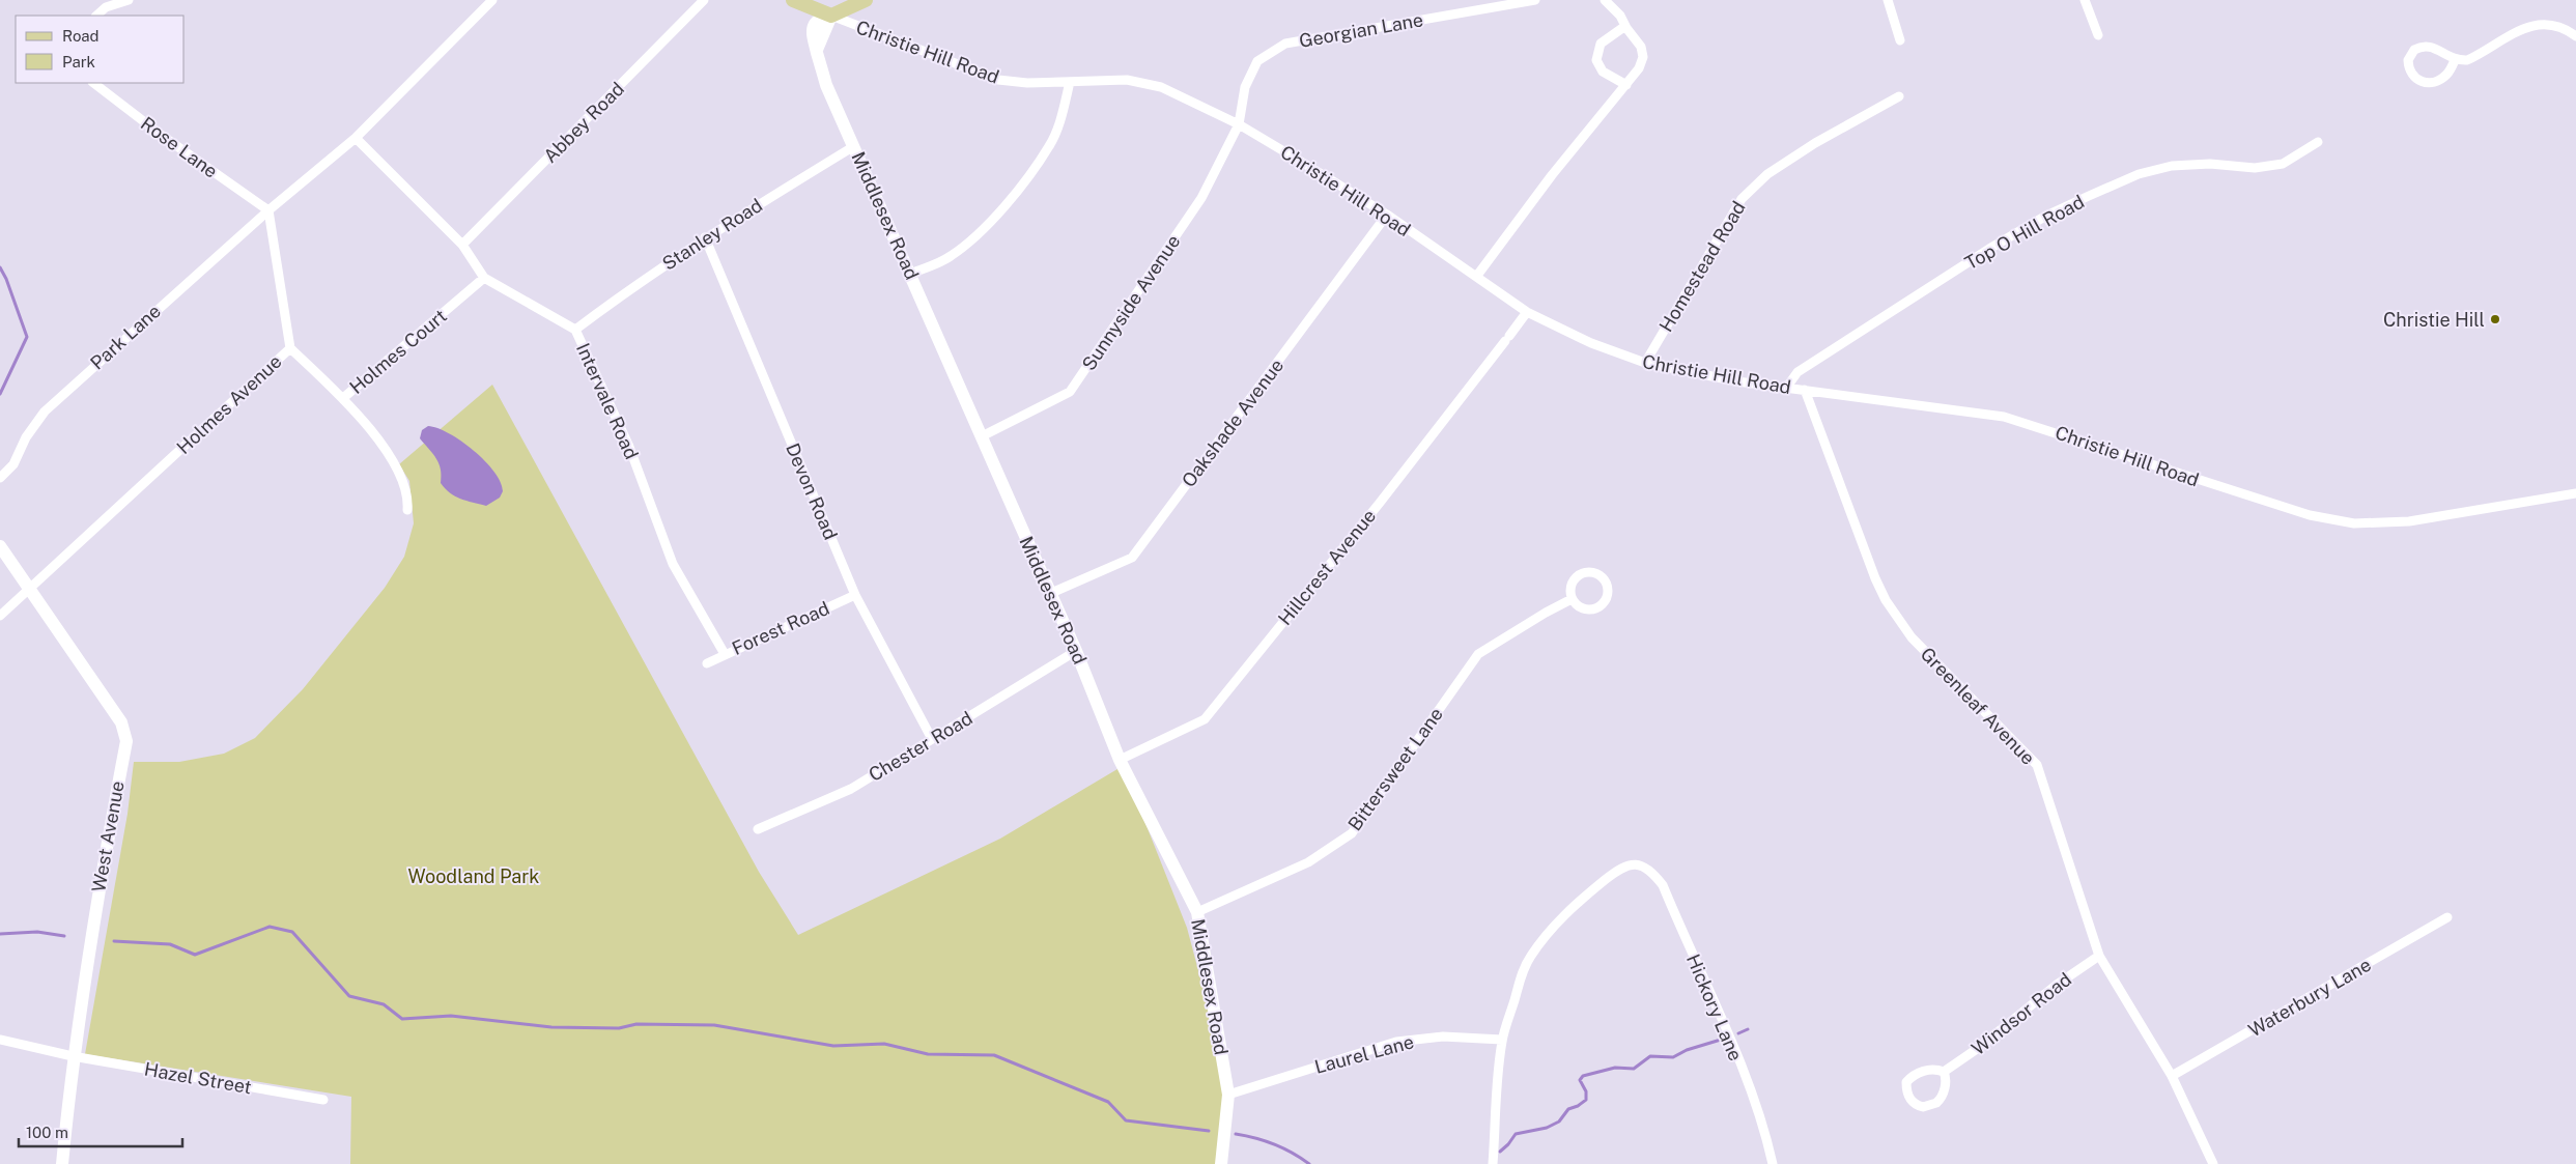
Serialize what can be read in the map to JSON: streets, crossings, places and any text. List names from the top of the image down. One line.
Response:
{"streets":{"street":["Georgian Lane","Christie Hill Road","Abbey Road","Rose Lane","Middlesex Road","Top O Hill Road","Stanley Road","Homestead Road","Sunnyside Avenue","Park Lane","Holmes Court","Intervale Road","Holmes Avenue","Oakshade Avenue","Devon Road","Hillcrest Avenue","Forest Road","Greenleaf Avenue","Chester Road","Bittersweet Lane","West Avenue","Waterbury Lane","Hickory Lane","Windsor Road","Laurel Lane","Hazel Street"]},"crossings":[["Georgian Lane","Christie Hill Road"],["Georgian Lane","Sunnyside Avenue"],["Christie Hill Road","Middlesex Road"],["Christie Hill Road","Top O Hill Road"],["Christie Hill Road","Homestead Road"],["Christie Hill Road","Sunnyside Avenue"],["Christie Hill Road","Oakshade Avenue"],["Christie Hill Road","Hillcrest Avenue"],["Christie Hill Road","Greenleaf Avenue"],["Abbey Road","Intervale Road"],["Rose Lane","Park Lane"],["Rose Lane","Holmes Avenue"],["Middlesex Road","Stanley Road"],["Middlesex Road","Sunnyside Avenue"],["Middlesex Road","Oakshade Avenue"],["Middlesex Road","Hillcrest Avenue"],["Middlesex Road","Chester Road"],["Middlesex Road","Bittersweet Lane"],["Middlesex Road","Laurel Lane"],["Stanley Road","Intervale Road"],["Stanley Road","Devon Road"],["Park Lane","Holmes Avenue"],["Holmes Court","Intervale Road"],["Holmes Court","Holmes Avenue"],["Intervale Road","Forest Road"],["Holmes Avenue","West Avenue"],["Devon Road","Forest Road"],["Devon Road","Chester Road"],["Greenleaf Avenue","Waterbury Lane"],["Greenleaf Avenue","Windsor Road"],["West Avenue","Hazel Street"],["Hickory Lane","Laurel Lane"]],"parks":["Woodland Park"],"places":["Christie Hill"],"legend":["Road","Park"],"scale_bar":"100 m"}
